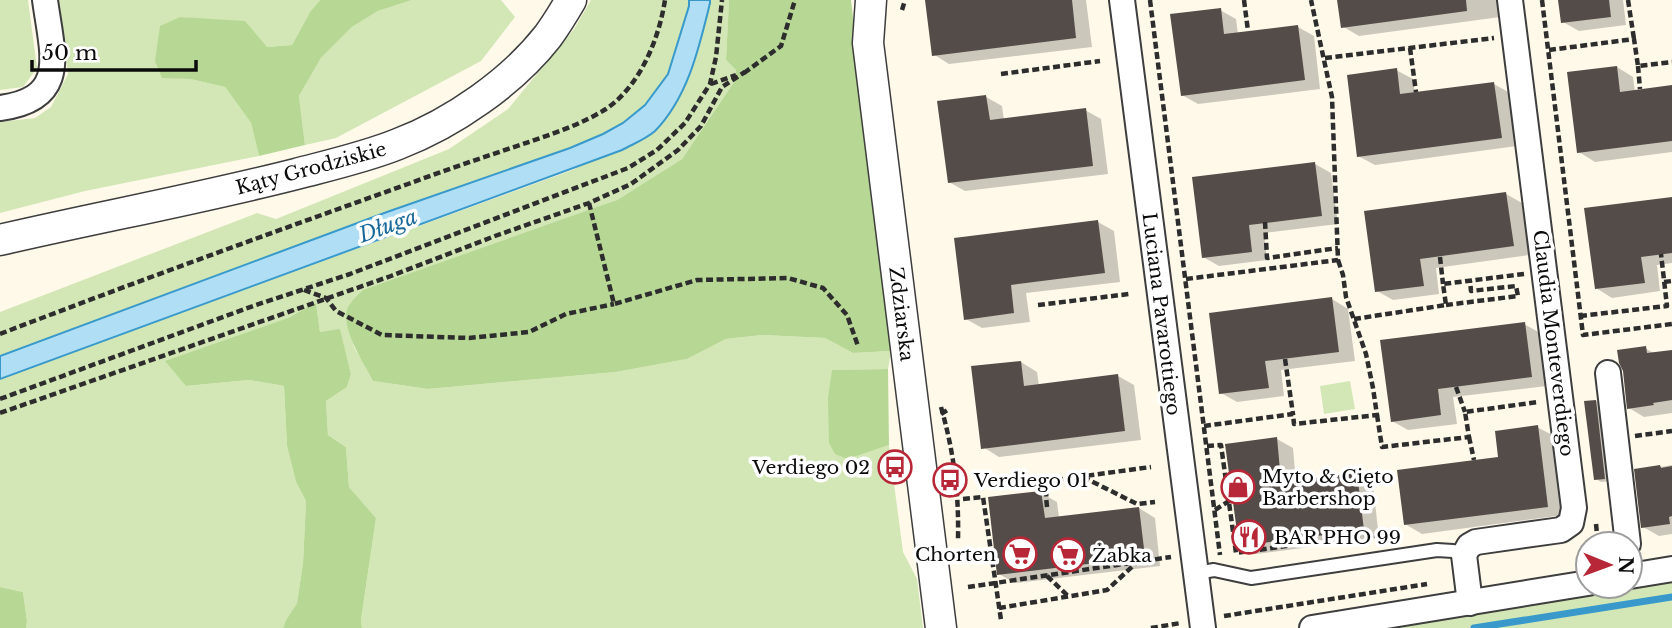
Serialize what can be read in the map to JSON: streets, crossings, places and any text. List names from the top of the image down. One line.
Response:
{"streets":{"street":["Kąty Grodziskie","Zdziarska","Luciana Pavarottiego","Claudia Monteverdiego"]},"water":["Długa"],"places":{"bus stop":["Verdiego 02","Verdiego 01"],"shop":["Myto & Cięto Barbershop"],"restaurant":["BAR PHO 99"],"supermarket":["Chorten","Żabka"]},"scale_bar":"50 m","north":"right"}
